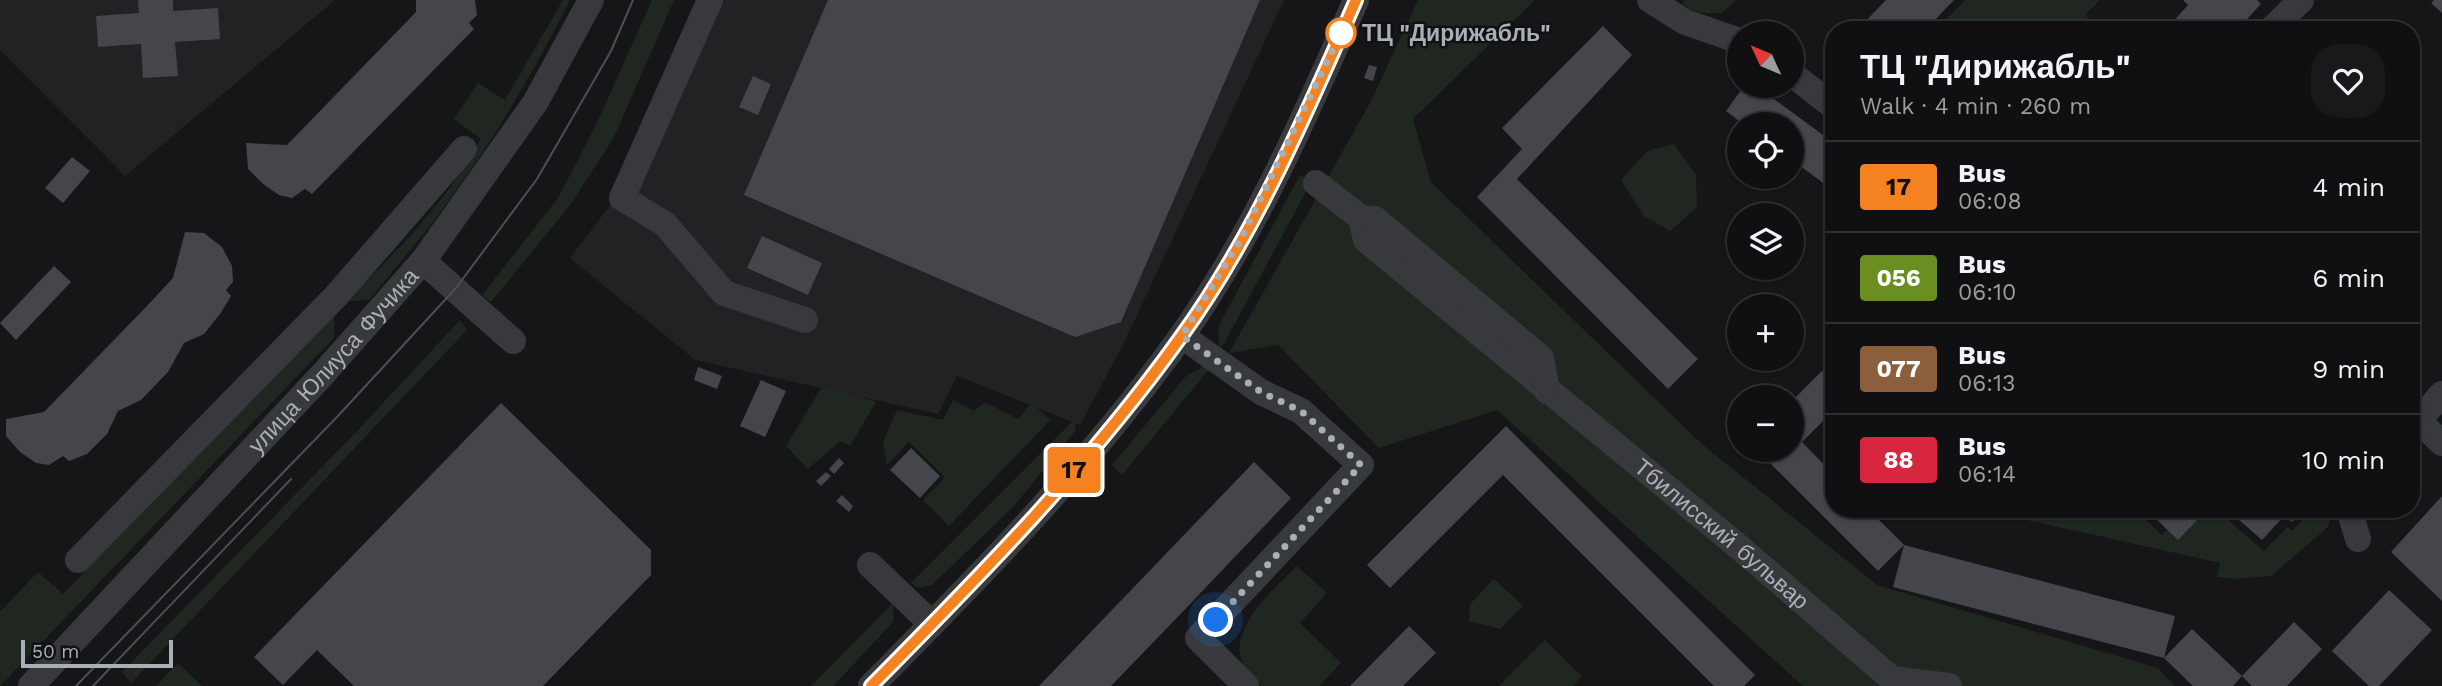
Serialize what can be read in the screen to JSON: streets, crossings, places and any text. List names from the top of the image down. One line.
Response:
{"streets":{"street":["улица Юлиуса Фучика","Тбилисский бульвар"]},"places":["ТЦ \"Дирижабль\""],"lines":["bus line 17"],"scale_bar":"50 m","north":"top left","page":{"on_map":"17","map_buttons":["+","−"],"heading":["ТЦ \"Дирижабль\"","Walk · 4 min · 260 m"],"list":[{"mark":"17","name":"Bus","note":"06:08","value":"4 min"},{"mark":"056","name":"Bus","note":"06:10","value":"6 min"},{"mark":"077","name":"Bus","note":"06:13","value":"9 min"},{"mark":"88","name":"Bus","note":"06:14","value":"10 min"}],"scale":"50 m"}}
